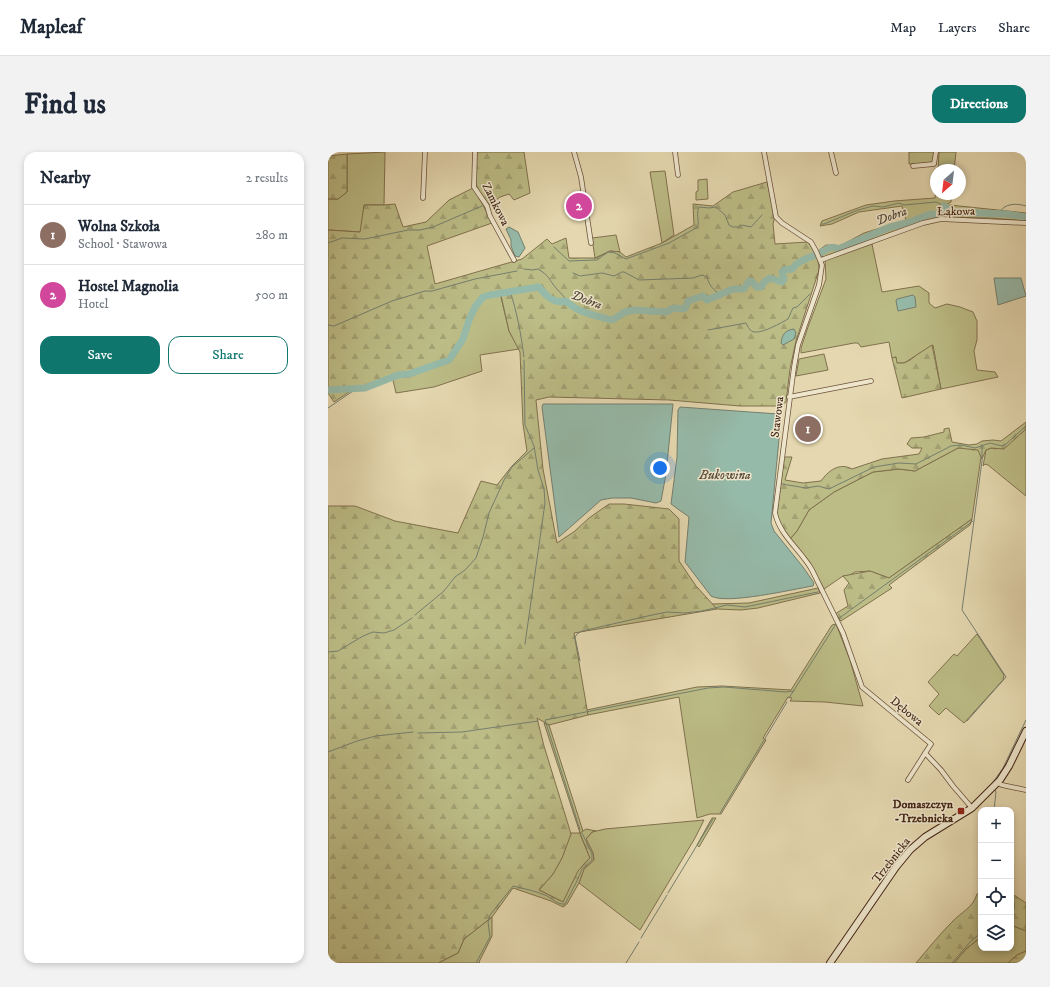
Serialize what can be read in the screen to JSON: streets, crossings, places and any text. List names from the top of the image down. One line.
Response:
{"streets":{"street":["Zamkowa","Łąkowa","Stawowa","Dębowa","Trzebnicka"]},"crossings":[["Łąkowa","Stawowa"],["Stawowa","Dębowa"]],"water":["Dobra","Bukowina"],"places":{"transit":["Domaszczyn -Trzebnicka"]},"north":"bottom left","page":{"header":"Mapleaf","nav":["Map","Layers","Share"],"buttons":["Directions",["Save","Share"]],"title":"Find us","heading":["Nearby","2 results"],"pins":["2","1"],"list":[{"mark":"1","name":"Wolna Szkoła","note":"School · Stawowa","value":"280 m"},{"mark":"2","name":"Hostel Magnolia","note":"Hotel","value":"500 m"}],"map_buttons":["+","−"]}}
